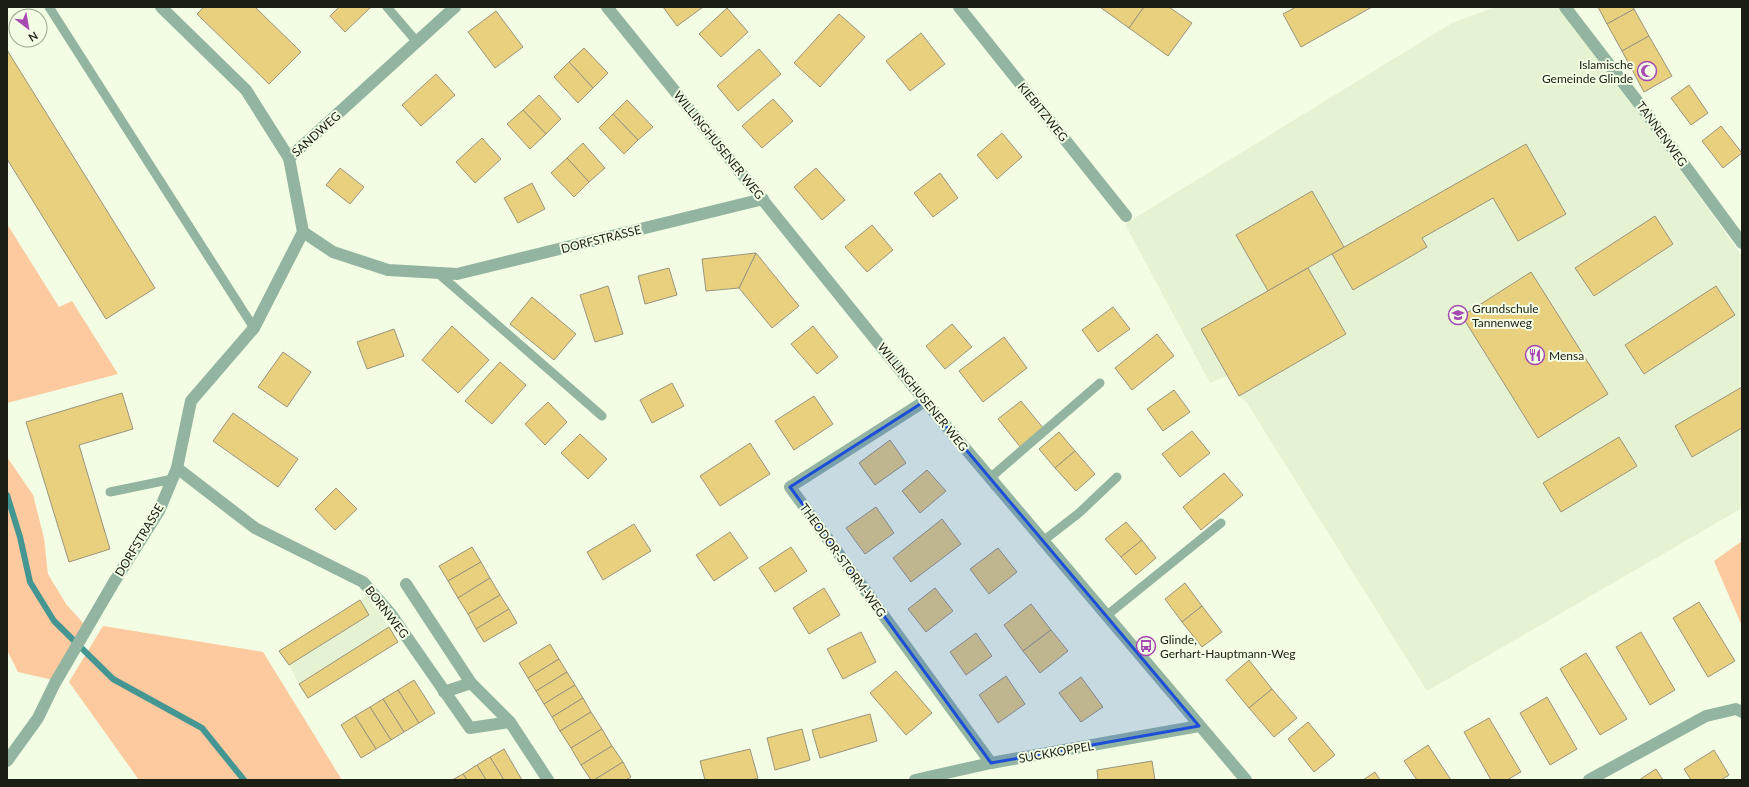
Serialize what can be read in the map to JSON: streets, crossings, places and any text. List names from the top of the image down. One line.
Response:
{"streets":{"street":["KIEBITZWEG","SANDWEG","TANNENWEG","WILLINGHUSENER WEG","DORFSTRASSE","THEODOR-STORM-WEG","BORNWEG","SUCKKOPPEL"]},"crossings":[["WILLINGHUSENER WEG","DORFSTRASSE"],["WILLINGHUSENER WEG","THEODOR-STORM-WEG"],["WILLINGHUSENER WEG","SUCKKOPPEL"],["DORFSTRASSE","BORNWEG"],["THEODOR-STORM-WEG","SUCKKOPPEL"]],"places":{"mosque":["Islamische Gemeinde Glinde"],"school or university":["Grundschule Tannenweg"],"restaurant":["Mensa"],"bus stop":["Glinde, Gerhart-Hauptmann-Weg"]},"north":"bottom right"}
